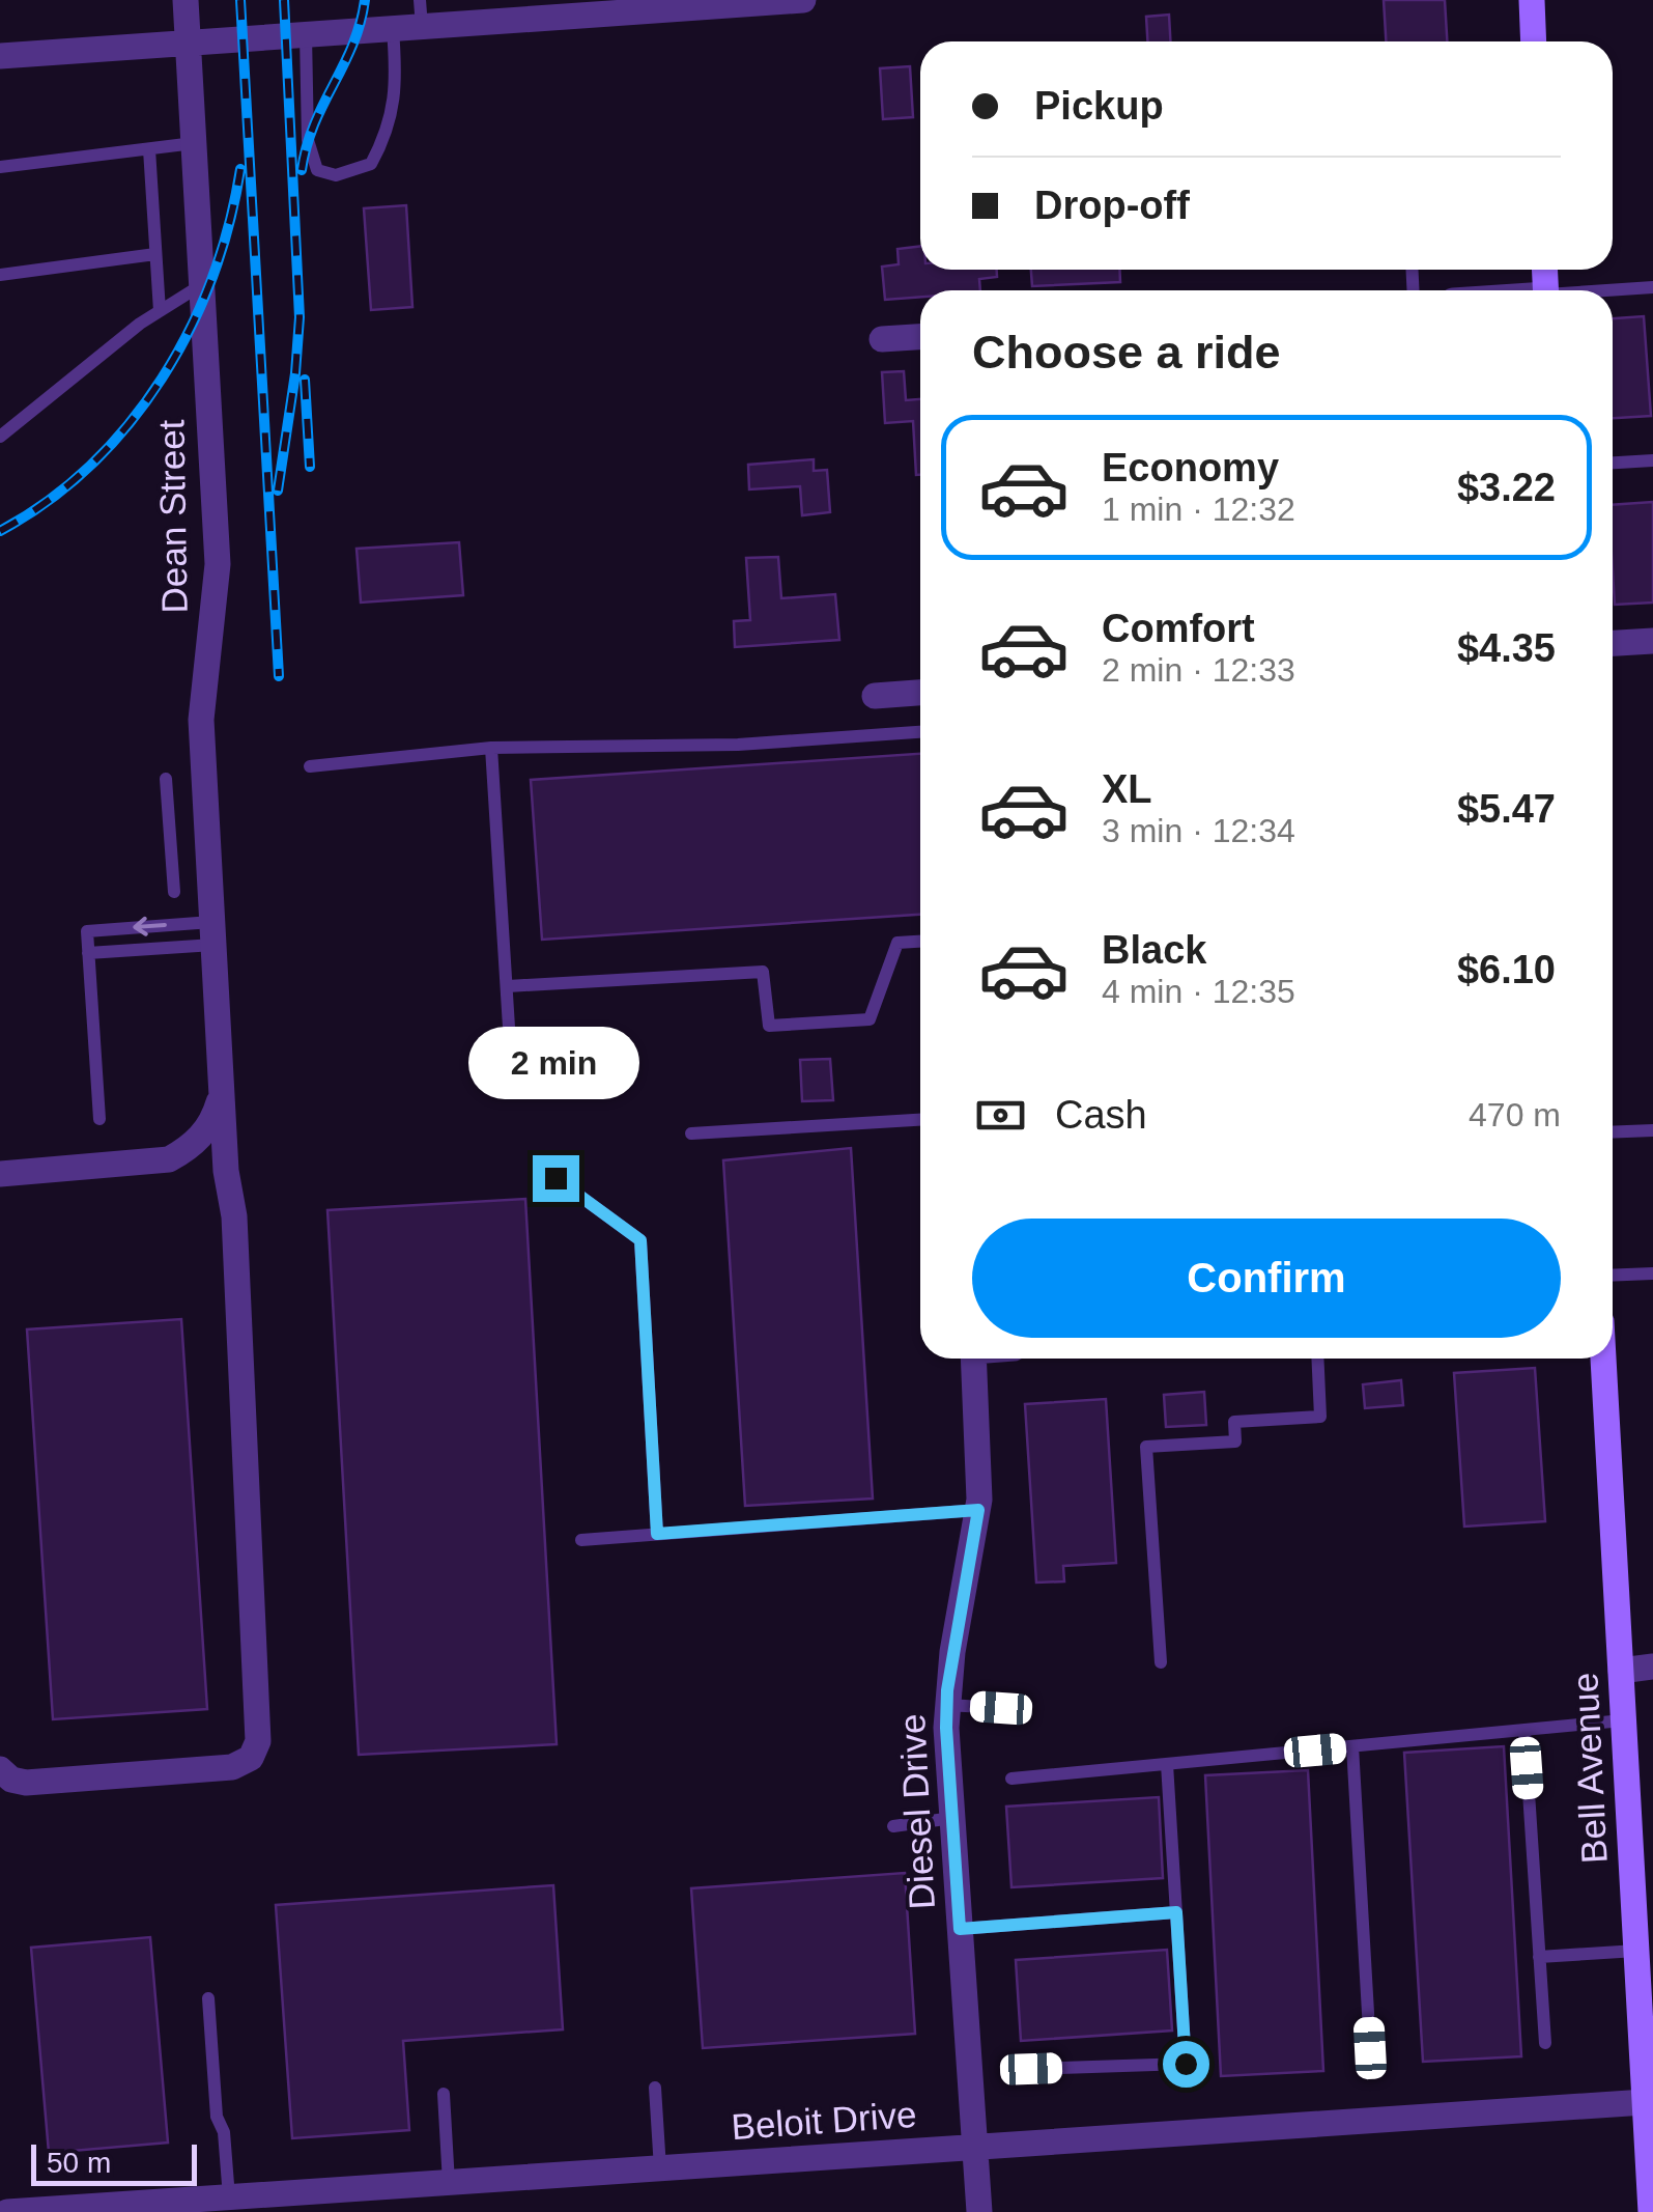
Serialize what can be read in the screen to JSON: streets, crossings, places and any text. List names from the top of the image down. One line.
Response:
{"streets":{"main road":["Bell Avenue"],"street":["Dean Street","Diesel Drive","Beloit Drive"]},"crossings":[["Bell Avenue","Beloit Drive"],["Diesel Drive","Beloit Drive"]],"scale_bar":"50 m","page":{"banner":["Pickup","Drop-off"],"heading":"Choose a ride","list":[{"name":"Economy","note":"1 min · 12:32","value":"$3.22"},{"name":"Comfort","note":"2 min · 12:33","value":"$4.35"},{"name":"XL","note":"3 min · 12:34","value":"$5.47"},{"name":"Black","note":"4 min · 12:35","value":"$6.10"}],"bubble":"2 min","pay":["Cash","470 m"],"buttons":"Confirm","scale":"50 m"}}
